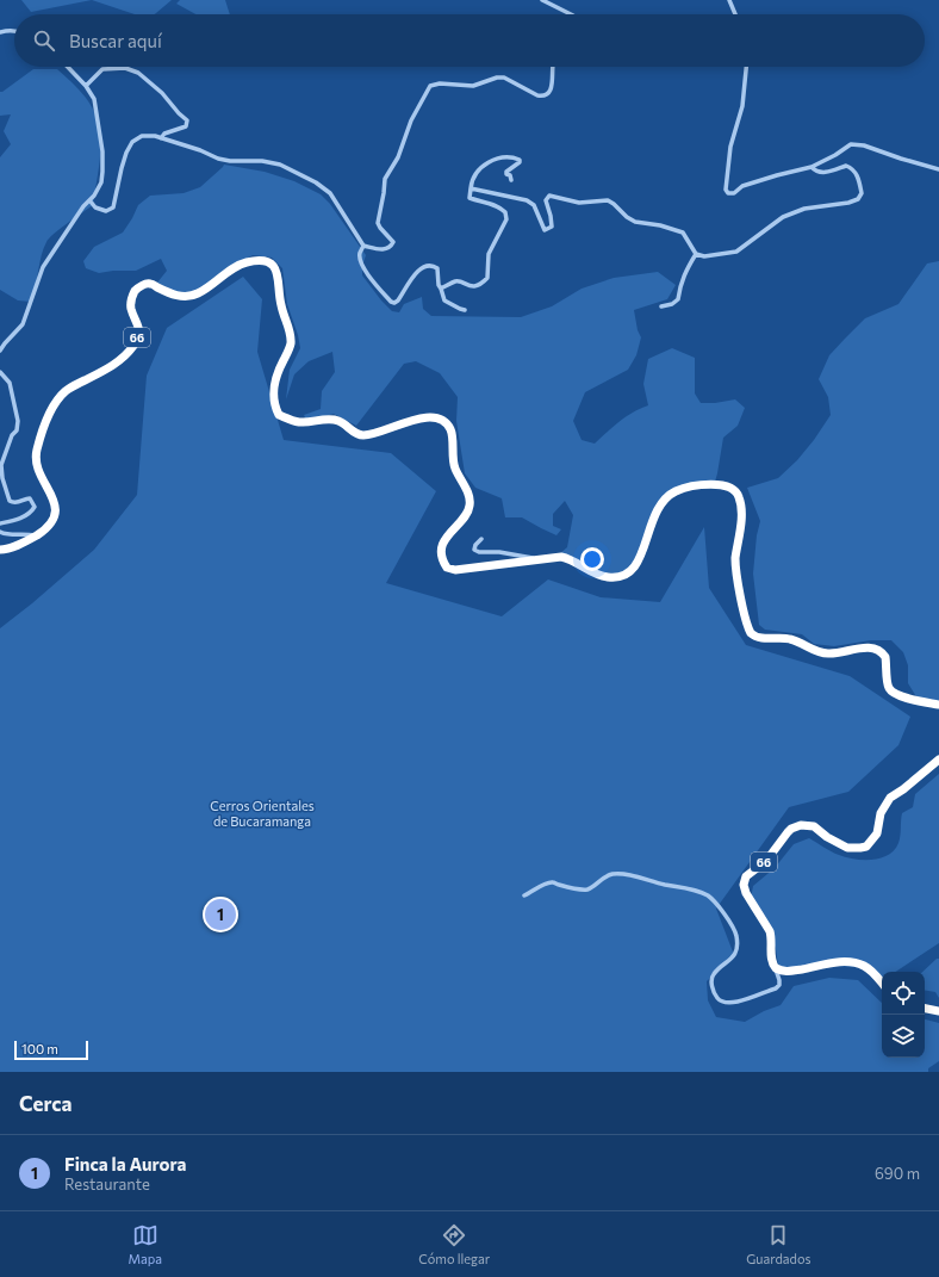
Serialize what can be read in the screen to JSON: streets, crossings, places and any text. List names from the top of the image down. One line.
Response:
{"streets":{"highway":["66"]},"parks":["Cerros Orientales de Bucaramanga"],"scale_bar":"100 m","page":{"search":"Buscar aquí","pins":"1","scale":"100 m","heading":"Cerca","list":[{"mark":"1","name":"Finca la Aurora","note":"Restaurante","value":"690 m"}],"nav":["Mapa","Cómo llegar","Guardados"]}}
